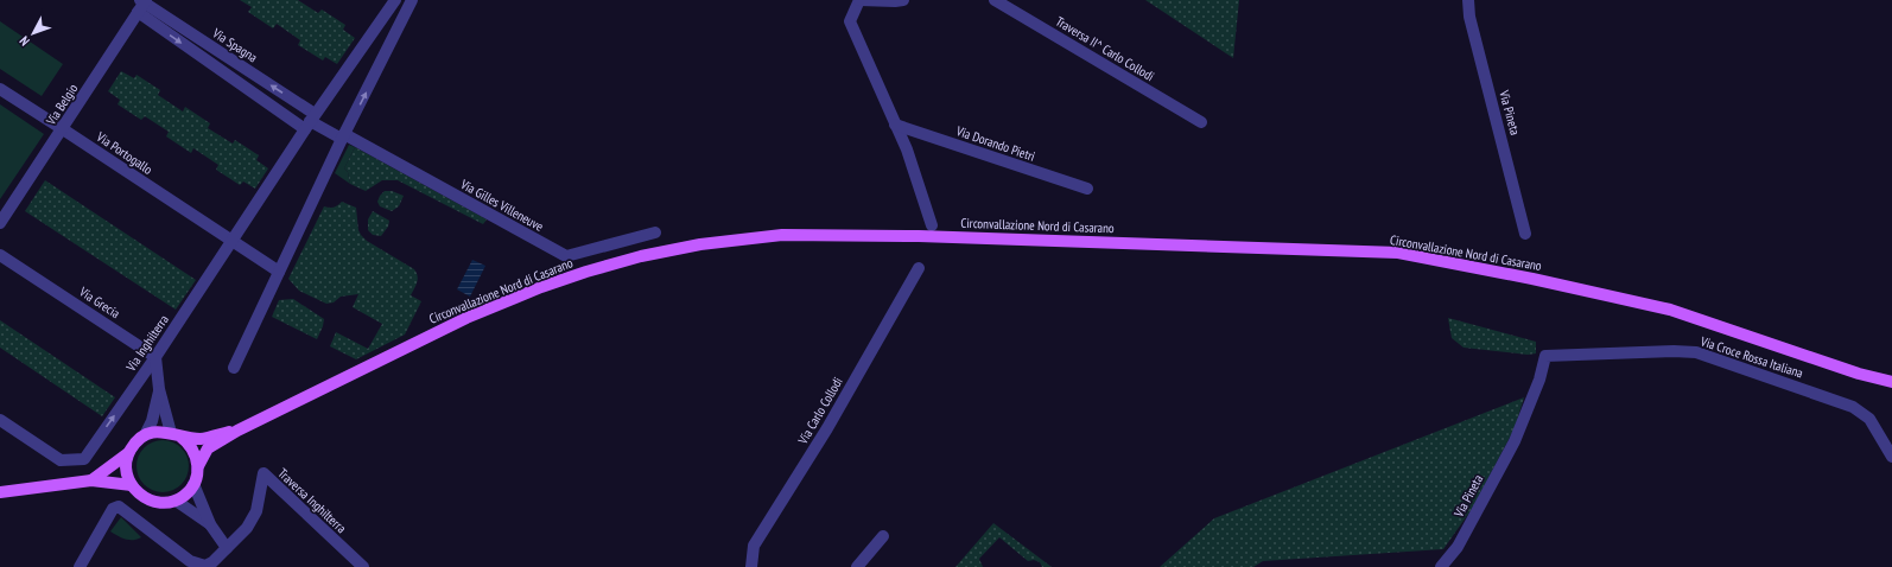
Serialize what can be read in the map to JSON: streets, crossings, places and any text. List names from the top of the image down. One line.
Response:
{"streets":{"main road":["Circonvallazione Nord di Casarano"],"street":["Via Spagna","Traversa II^ Carlo Collodi","Via Belgio","Via Pineta","Via Dorando Pietri","Via Portogallo","Via Gilles Villeneuve","Via Grecia","Via Inghilterra","Via Croce Rossa Italiana","Via Carlo Collodi","Traversa Inghilterra"]},"crossings":[["Via Spagna","Via Belgio"],["Via Spagna","Via Inghilterra"],["Via Belgio","Via Portogallo"],["Via Pineta","Via Croce Rossa Italiana"],["Via Portogallo","Via Inghilterra"],["Via Grecia","Via Inghilterra"]],"north":"bottom left"}
